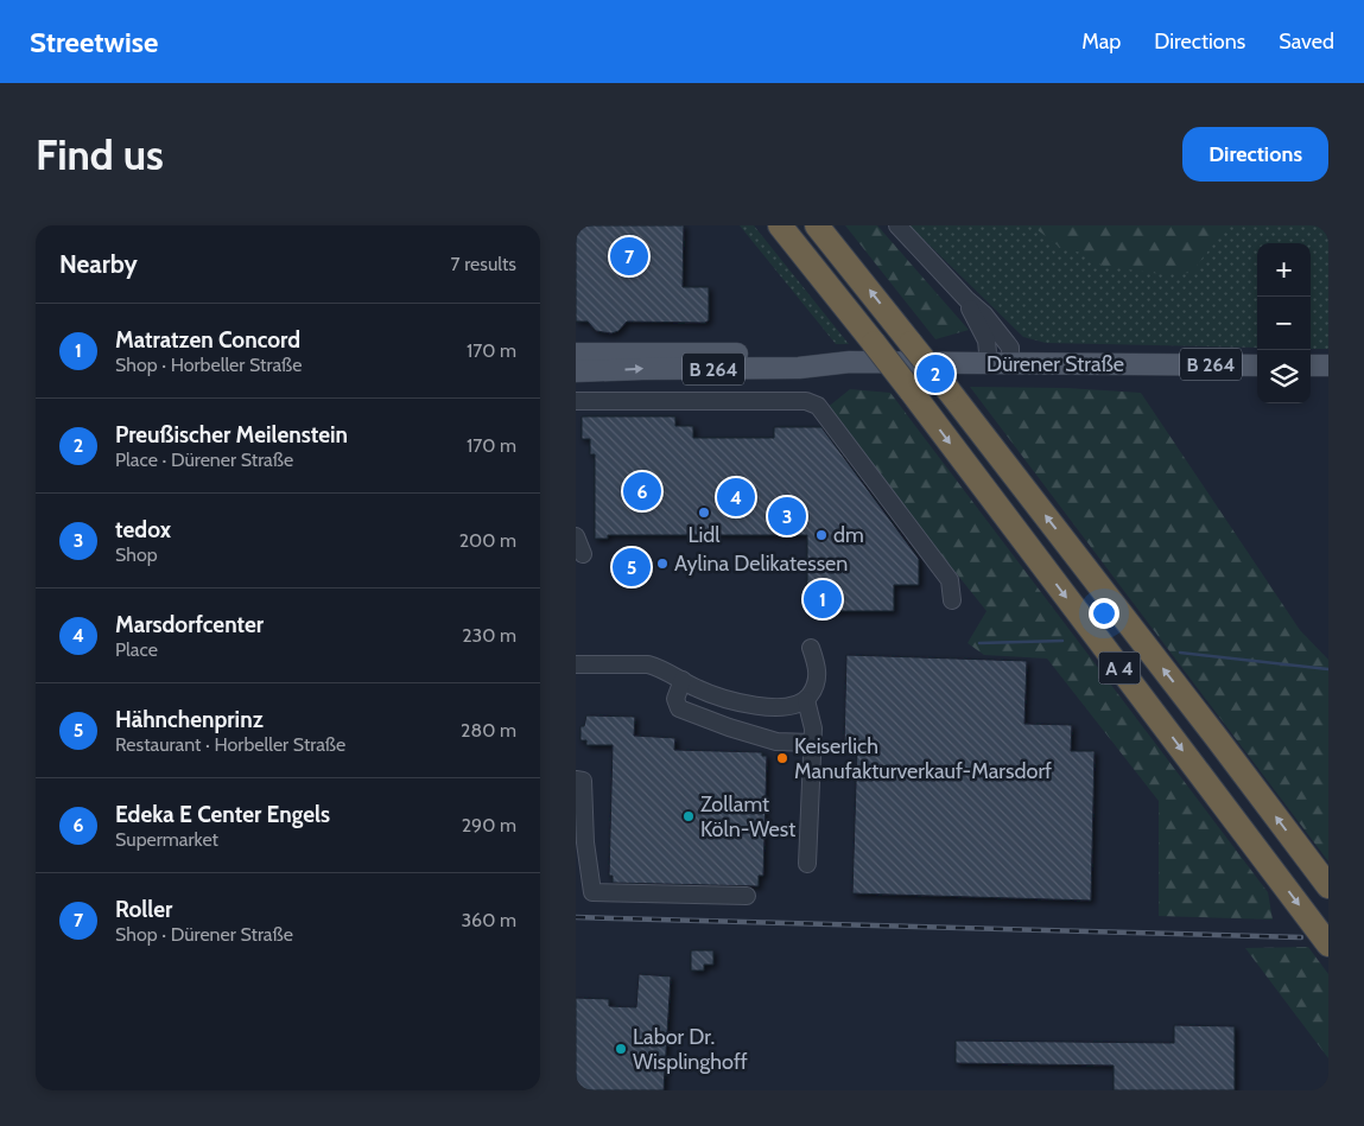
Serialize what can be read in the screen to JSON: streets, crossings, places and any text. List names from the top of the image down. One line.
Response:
{"streets":{"highway":["A 4"],"main road":["Dürener Straße","B 264"]},"places":["Lidl","dm","Aylina Delikatessen","Keiserlich Manufakturverkauf-Marsdorf","Zollamt Köln-West","Labor Dr. Wisplinghoff"],"page":{"header":"Streetwise","nav":["Map","Directions","Saved"],"buttons":"Directions","title":"Find us","heading":["Nearby","7 results"],"pins":["7","2","6","4","3","5","1"],"map_buttons":["+","−"],"list":[{"mark":"1","name":"Matratzen Concord","note":"Shop · Horbeller Straße","value":"170 m"},{"mark":"2","name":"Preußischer Meilenstein","note":"Place · Dürener Straße","value":"170 m"},{"mark":"3","name":"tedox","note":"Shop","value":"200 m"},{"mark":"4","name":"Marsdorfcenter","note":"Place","value":"230 m"},{"mark":"5","name":"Hähnchenprinz","note":"Restaurant · Horbeller Straße","value":"280 m"},{"mark":"6","name":"Edeka E Center Engels","note":"Supermarket","value":"290 m"},{"mark":"7","name":"Roller","note":"Shop · Dürener Straße","value":"360 m"}]}}
